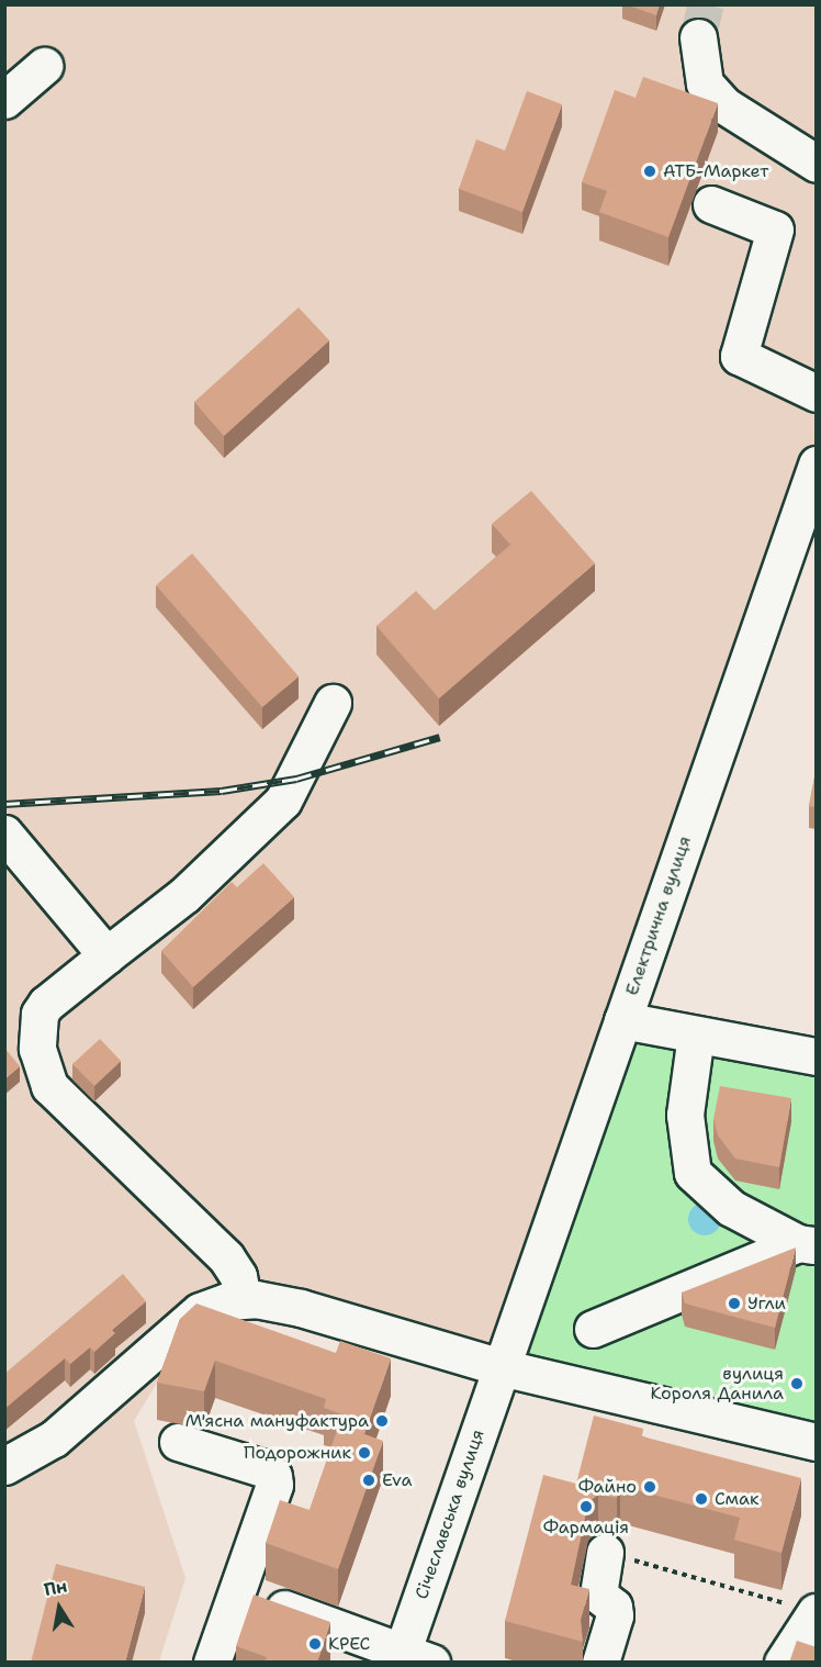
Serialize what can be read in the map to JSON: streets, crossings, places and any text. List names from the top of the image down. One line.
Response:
{"streets":{"main road":["Електрична вулиця","Січеславська вулиця"]},"crossings":[["Електрична вулиця","Січеславська вулиця"]],"places":["АТБ-Маркет","Угли","вулиця Короля Данила","М'ясна мануфактура","Подорожник","Eva","Файно","Смак","Фармація","КРЕС"],"north":"top"}
